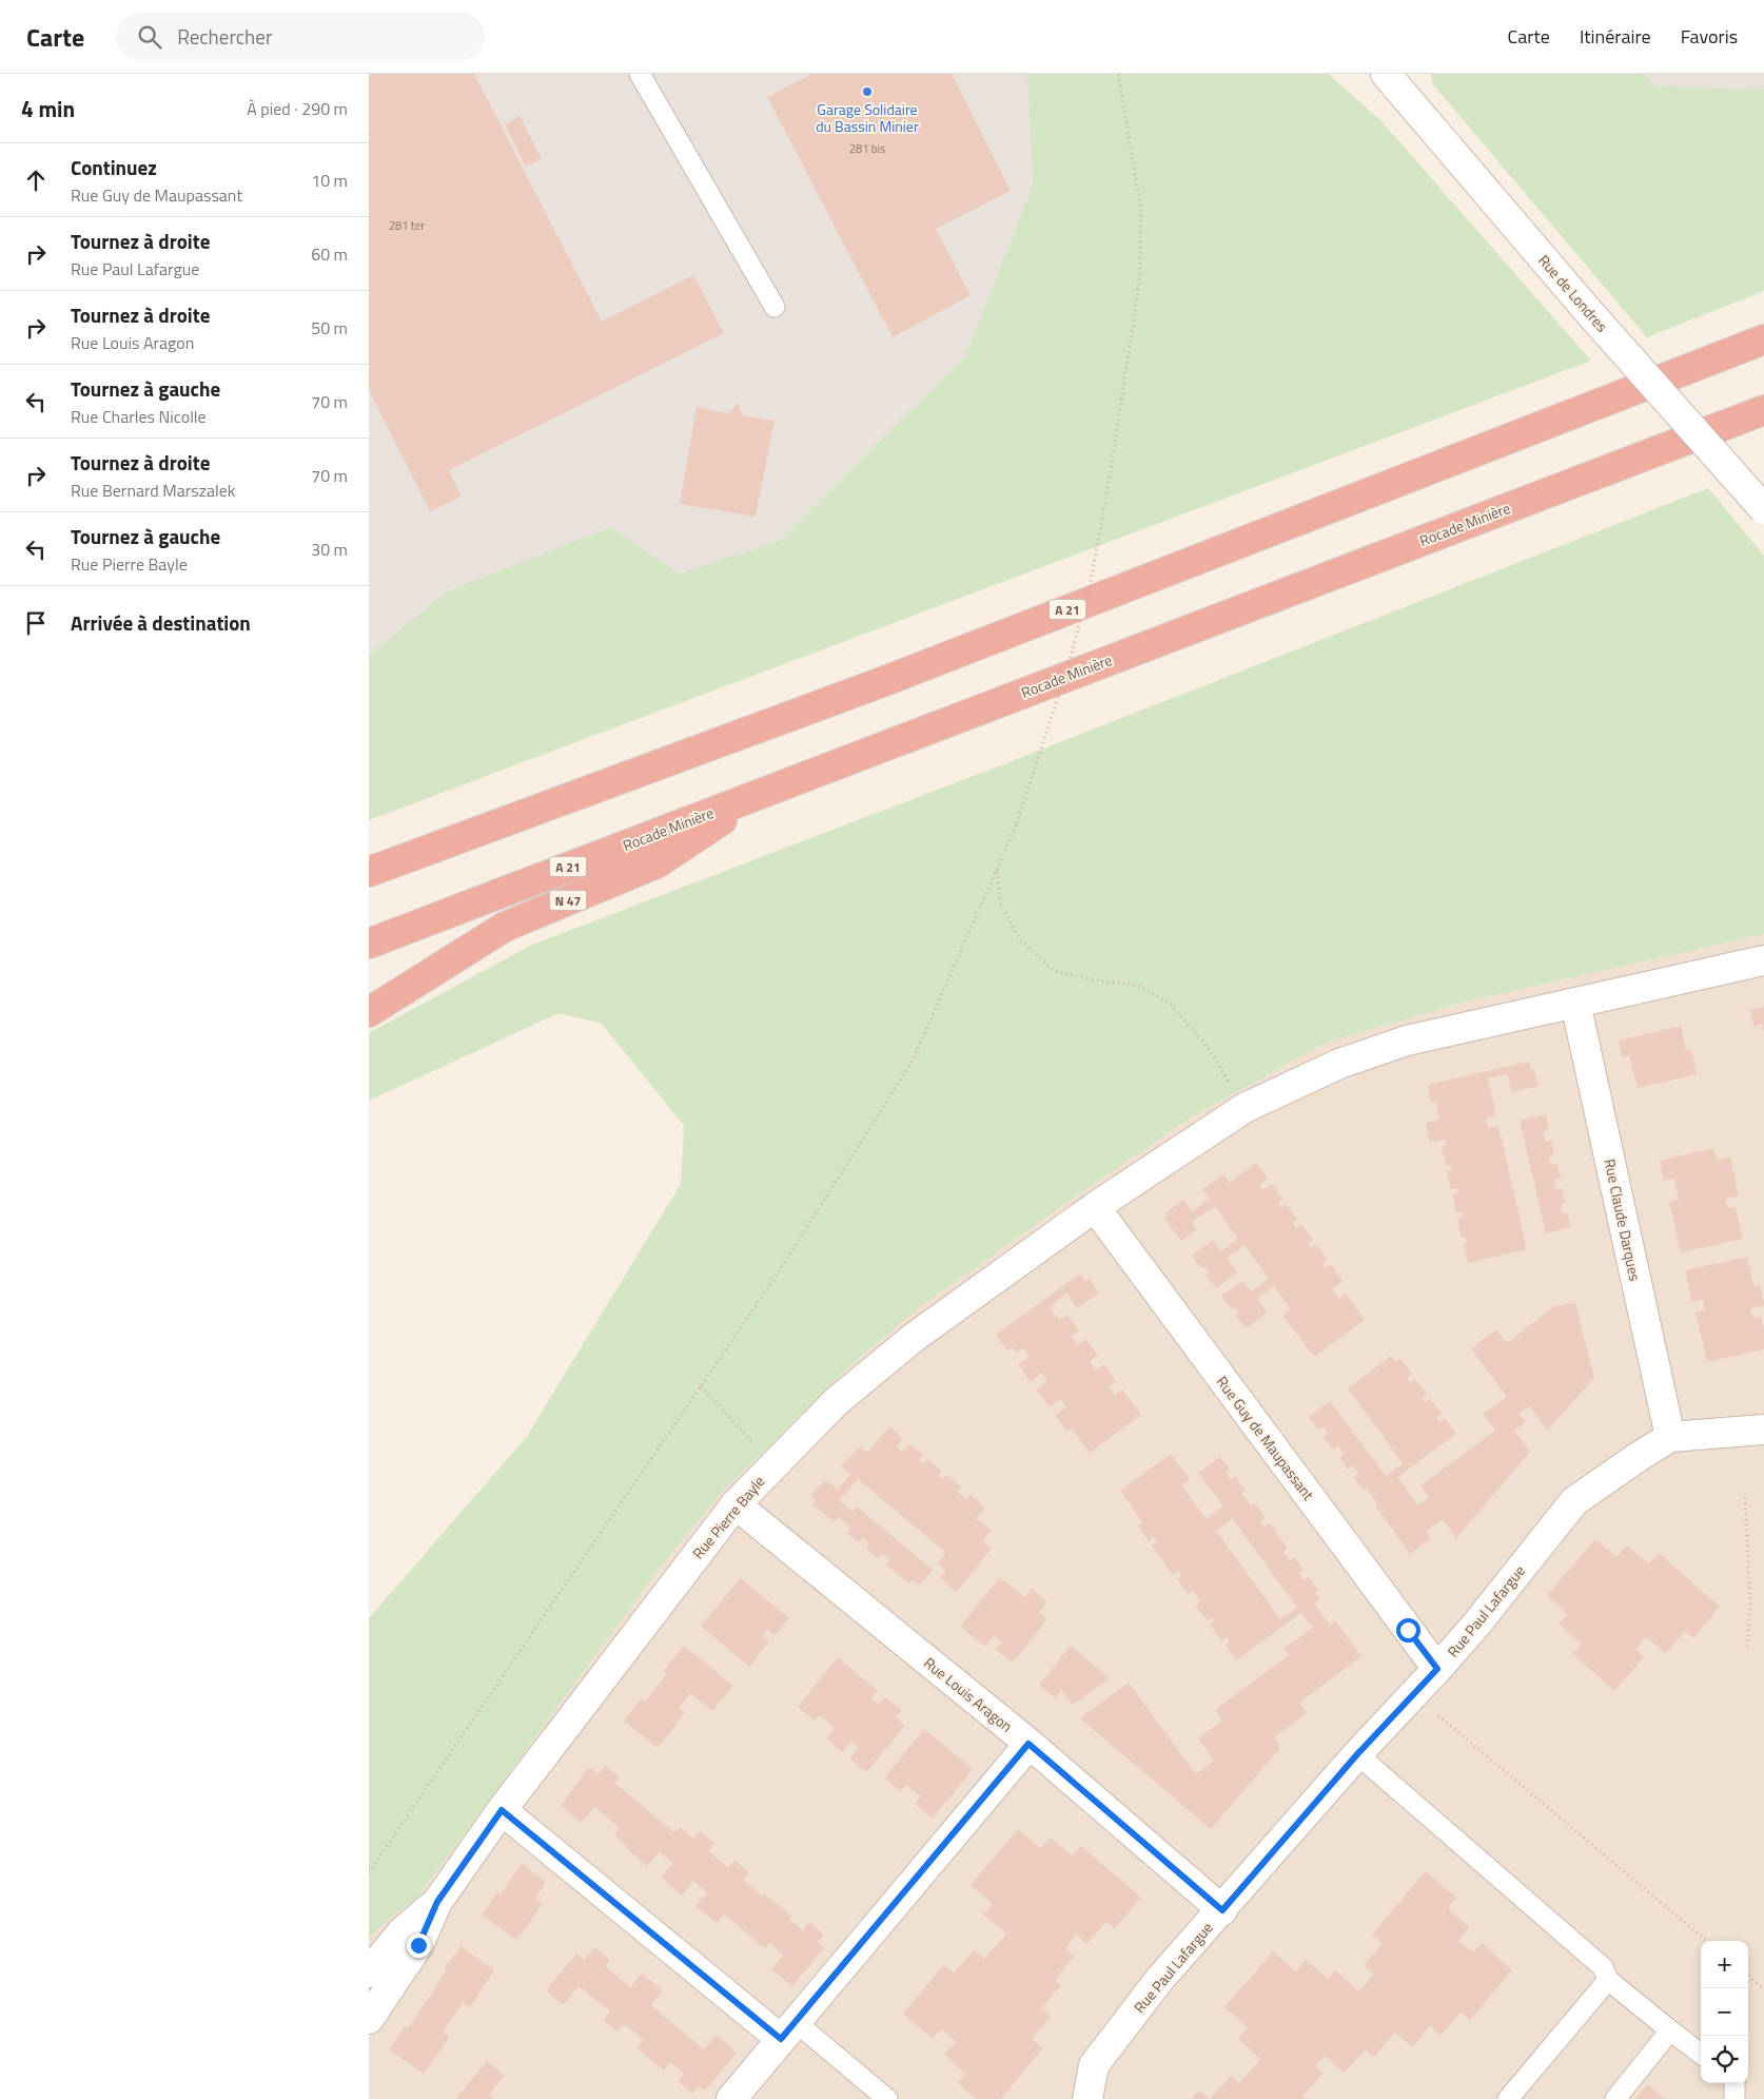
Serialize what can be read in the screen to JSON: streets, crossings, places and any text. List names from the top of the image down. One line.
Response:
{"streets":{"highway":["Rocade Minière","A 21","N 47"],"street":["Rue de Londres","Rue Claude Darques","Rue Guy de Maupassant","Rue Pierre Bayle","Rue Paul Lafargue","Rue Louis Aragon"]},"crossings":[["Rocade Minière","N 47"],["Rue Claude Darques","Rue Pierre Bayle"],["Rue Claude Darques","Rue Paul Lafargue"],["Rue Guy de Maupassant","Rue Pierre Bayle"],["Rue Guy de Maupassant","Rue Paul Lafargue"],["Rue Pierre Bayle","Rue Louis Aragon"],["Rue Paul Lafargue","Rue Louis Aragon"]],"places":["Garage Solidaire du Bassin Minier"],"house_numbers":["281 bis","281 ter"],"page":{"header":"Carte","search":"Rechercher","nav":["Carte","Itinéraire","Favoris"],"heading":["4 min","À pied · 290 m"],"list":[["Continuez","Rue Guy de Maupassant","10 m"],["Tournez à droite","Rue Paul Lafargue","60 m"],["Tournez à droite","Rue Louis Aragon","50 m"],["Tournez à gauche","Rue Charles Nicolle","70 m"],["Tournez à droite","Rue Bernard Marszalek","70 m"],["Tournez à gauche","Rue Pierre Bayle","30 m"],"Arrivée à destination"],"map_buttons":["+","−"]}}
